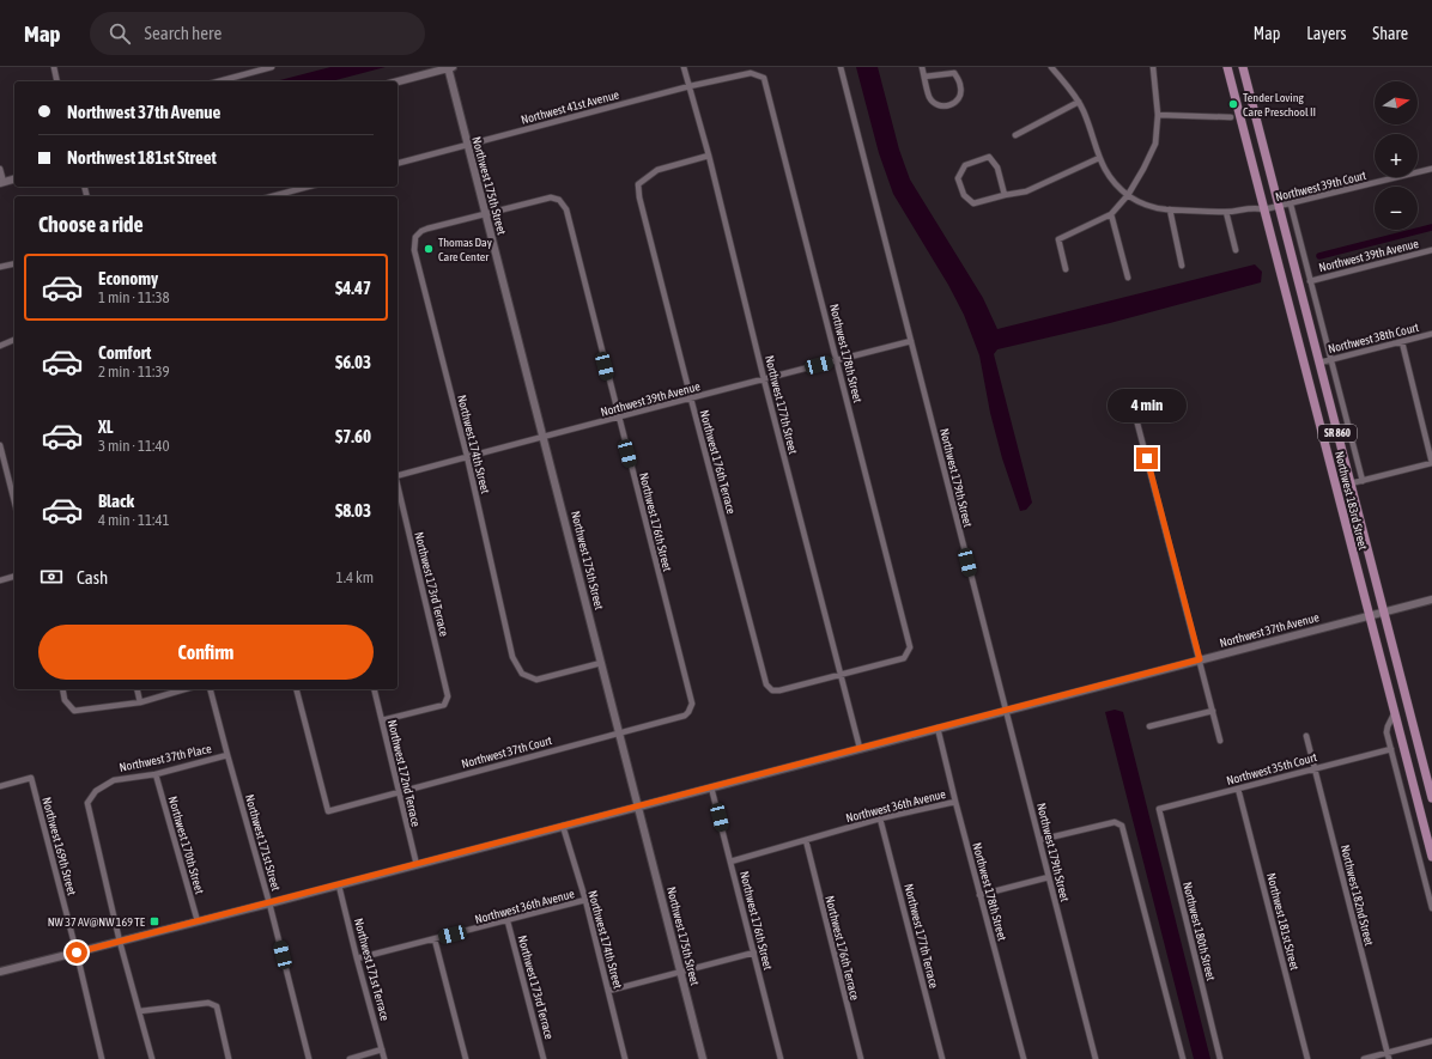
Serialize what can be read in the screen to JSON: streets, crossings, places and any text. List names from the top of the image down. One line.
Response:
{"streets":{"main road":["Northwest 175th Street","SR 860","Northwest 183rd Street","Northwest 37th Avenue"],"street":["Northwest 41st Avenue","Northwest 39th Court","Northwest 39th Avenue","Northwest 38th Court","Northwest 178th Street","Northwest 177th Street","Northwest 174th Street","Northwest 176th Terrace","Northwest 179th Street","Northwest 176th Street","Northwest 173rd Terrace","Northwest 37th Court","Northwest 37th Place","Northwest 35th Court","Northwest 172nd Terrace","Northwest 36th Avenue","Northwest 171st Street","Northwest 170th Street","Northwest 169th Street","Northwest 182nd Street","Northwest 181st Street","Northwest 180th Street","Northwest 177th Terrace","Northwest 171st Terrace"]},"crossings":[["Northwest 41st Avenue","Northwest 175th Street"],["Northwest 41st Avenue","Northwest 178th Street"],["Northwest 41st Avenue","Northwest 177th Street"],["Northwest 175th Street","Northwest 39th Avenue"],["Northwest 175th Street","Northwest 174th Street"],["Northwest 175th Street","Northwest 176th Street"],["Northwest 175th Street","Northwest 37th Avenue"],["Northwest 175th Street","Northwest 37th Court"],["Northwest 39th Court","Northwest 183rd Street"],["Northwest 39th Avenue","Northwest 178th Street"],["Northwest 39th Avenue","Northwest 177th Street"],["Northwest 39th Avenue","Northwest 174th Street"],["Northwest 39th Avenue","Northwest 176th Terrace"],["Northwest 39th Avenue","Northwest 179th Street"],["Northwest 39th Avenue","Northwest 176th Street"],["Northwest 38th Court","Northwest 183rd Street"],["Northwest 178th Street","Northwest 177th Street"],["Northwest 178th Street","Northwest 176th Terrace"],["Northwest 178th Street","Northwest 37th Avenue"],["Northwest 178th Street","Northwest 36th Avenue"],["Northwest 177th Street","Northwest 176th Terrace"],["Northwest 177th Street","Northwest 37th Avenue"],["Northwest 174th Street","Northwest 176th Street"],["Northwest 174th Street","Northwest 37th Avenue"],["Northwest 174th Street","Northwest 36th Avenue"],["Northwest 176th Terrace","Northwest 36th Avenue"],["Northwest 179th Street","Northwest 37th Avenue"],["Northwest 183rd Street","Northwest 37th Avenue"],["Northwest 176th Street","Northwest 37th Avenue"],["Northwest 176th Street","Northwest 37th Court"],["Northwest 176th Street","Northwest 36th Avenue"],["Northwest 173rd Terrace","Northwest 172nd Terrace"],["Northwest 173rd Terrace","Northwest 36th Avenue"],["Northwest 37th Avenue","Northwest 37th Place"],["Northwest 37th Avenue","Northwest 172nd Terrace"],["Northwest 37th Avenue","Northwest 171st Street"],["Northwest 37th Avenue","Northwest 170th Street"],["Northwest 37th Avenue","Northwest 169th Street"],["Northwest 37th Avenue","Northwest 171st Terrace"],["Northwest 37th Court","Northwest 172nd Terrace"],["Northwest 37th Place","Northwest 171st Street"],["Northwest 37th Place","Northwest 170th Street"],["Northwest 35th Court","Northwest 182nd Street"],["Northwest 35th Court","Northwest 181st Street"],["Northwest 35th Court","Northwest 180th Street"],["Northwest 36th Avenue","Northwest 177th Terrace"],["Northwest 36th Avenue","Northwest 171st Terrace"]],"places":{"other":["Tender Loving Care Preschool II","Thomas Day Care Center"],"transit":["NW 37 AV@NW 169 TE"]},"north":"right","page":{"header":"Map","search":"Search here","nav":["Map","Layers","Share"],"map_buttons":["+","−"],"banner":["Northwest 37th Avenue","Northwest 181st Street"],"heading":"Choose a ride","list":[{"name":"Economy","note":"1 min · 11:38","value":"$4.47"},{"name":"Comfort","note":"2 min · 11:39","value":"$6.03"},{"name":"XL","note":"3 min · 11:40","value":"$7.60"},{"name":"Black","note":"4 min · 11:41","value":"$8.03"}],"bubble":"4 min","pay":["Cash","1.4 km"],"buttons":"Confirm"}}
